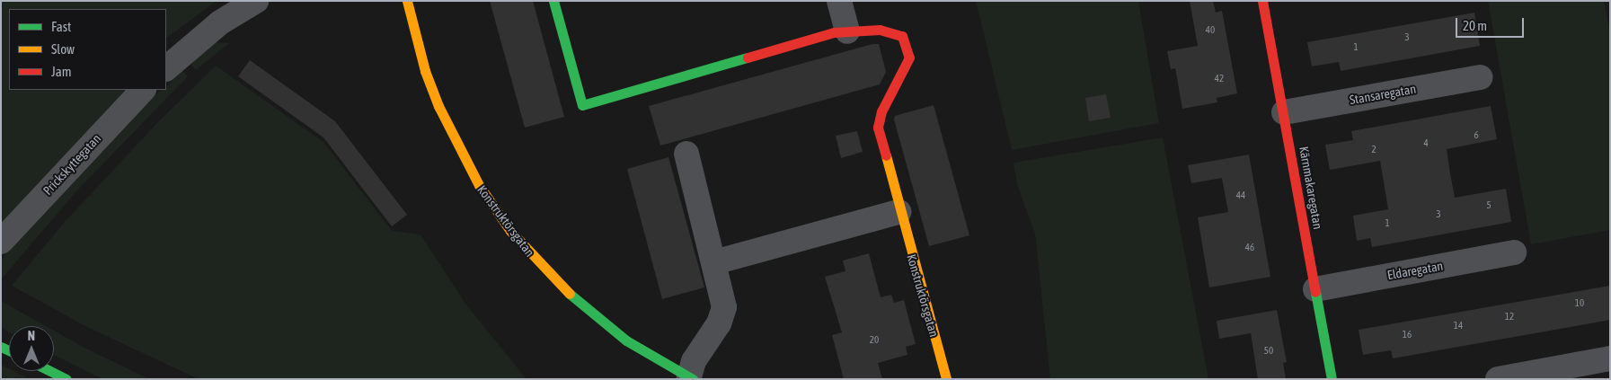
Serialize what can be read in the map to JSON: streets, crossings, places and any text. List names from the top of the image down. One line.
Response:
{"streets":{"street":["Stansaregatan","Prickskyttegatan","Kärnmakaregatan","Konstruktörsgatan","Eldaregatan"]},"crossings":[["Stansaregatan","Kärnmakaregatan"],["Kärnmakaregatan","Eldaregatan"]],"house_numbers":["40","3","1","42","6","4","2","44","5","3","1","46","10","12","14","16","20","50"],"legend":["Fast","Slow","Jam"],"scale_bar":"20 m","north":"top"}
